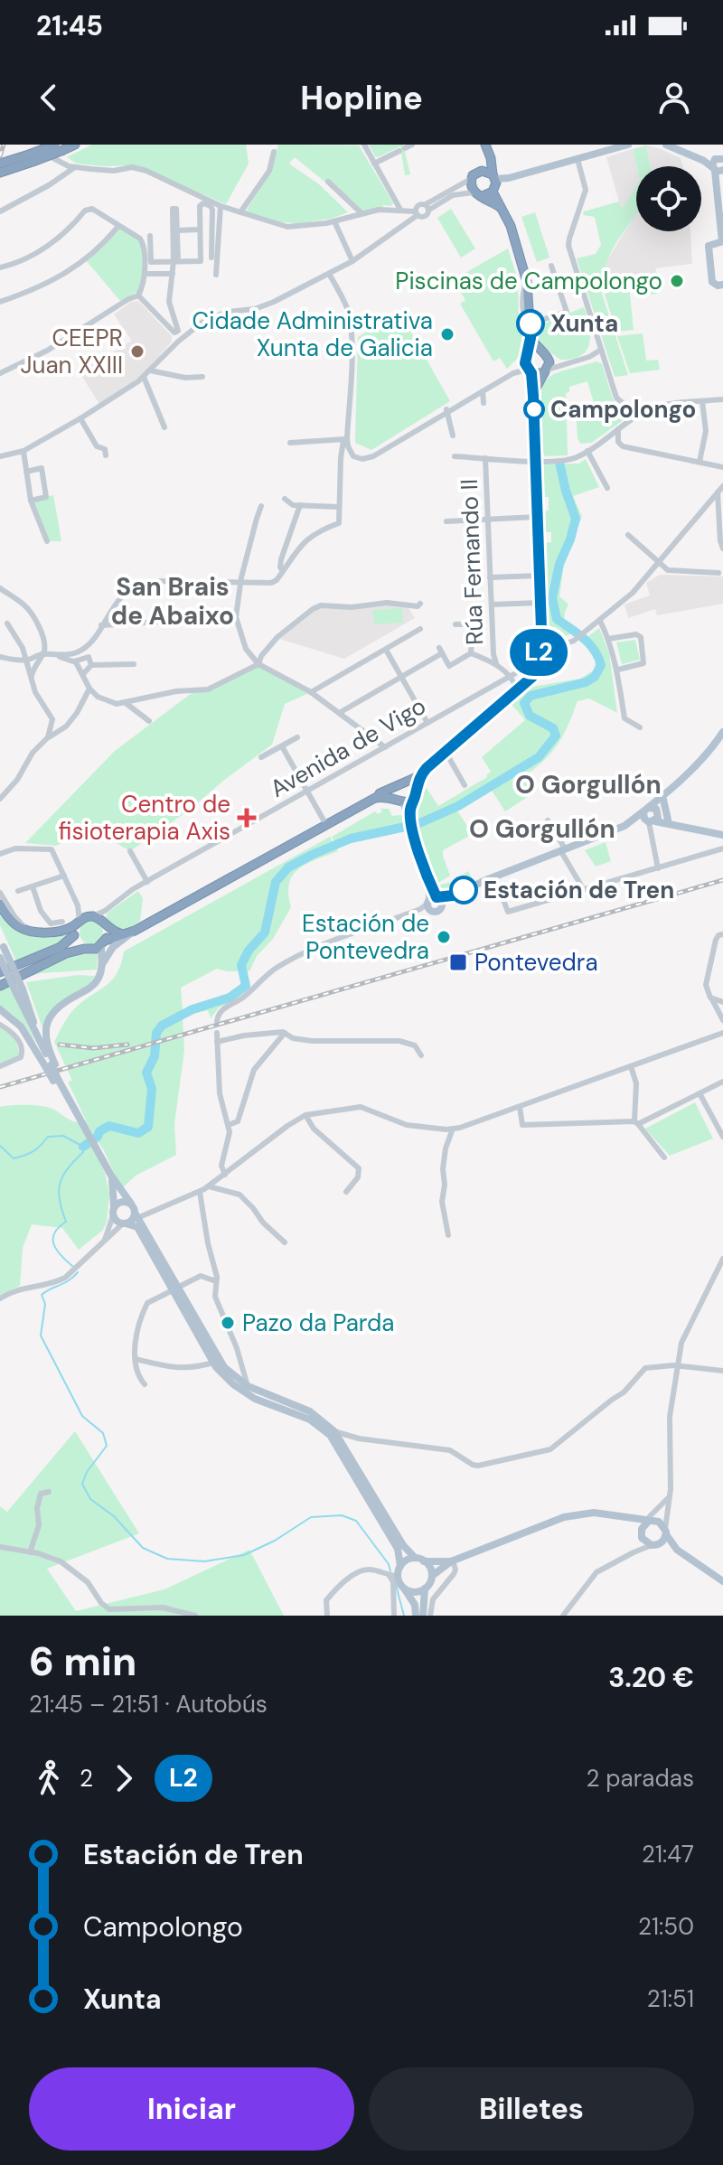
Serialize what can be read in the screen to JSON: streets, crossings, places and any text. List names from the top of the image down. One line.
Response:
{"streets":{"street":["Rúa Fernando II","Avenida de Vigo"]},"districts":["San Brais de Abaixo","O Gorgullón","O Gorgullón"],"places":{"other":["Piscinas de Campolongo","Xunta","Cidade Administrativa Xunta de Galicia","CEEPR Juan XXIII","Campolongo","Estación de Tren","Estación de Pontevedra","Pazo da Parda"],"health":["Centro de fisioterapia Axis"],"transit":["Pontevedra"]},"lines":["bus line L2"],"page":{"status":"21:45","header":"Hopline","on_map":"L2","heading":["6 min","21:45 – 21:51 · Autobús","3.20 €"],"legs":["2","L2","2 paradas"],"list":[{"name":"Estación de Tren","value":"21:47"},{"name":"Campolongo","value":"21:50"},{"name":"Xunta","value":"21:51"}],"buttons":["Iniciar","Billetes"]}}
